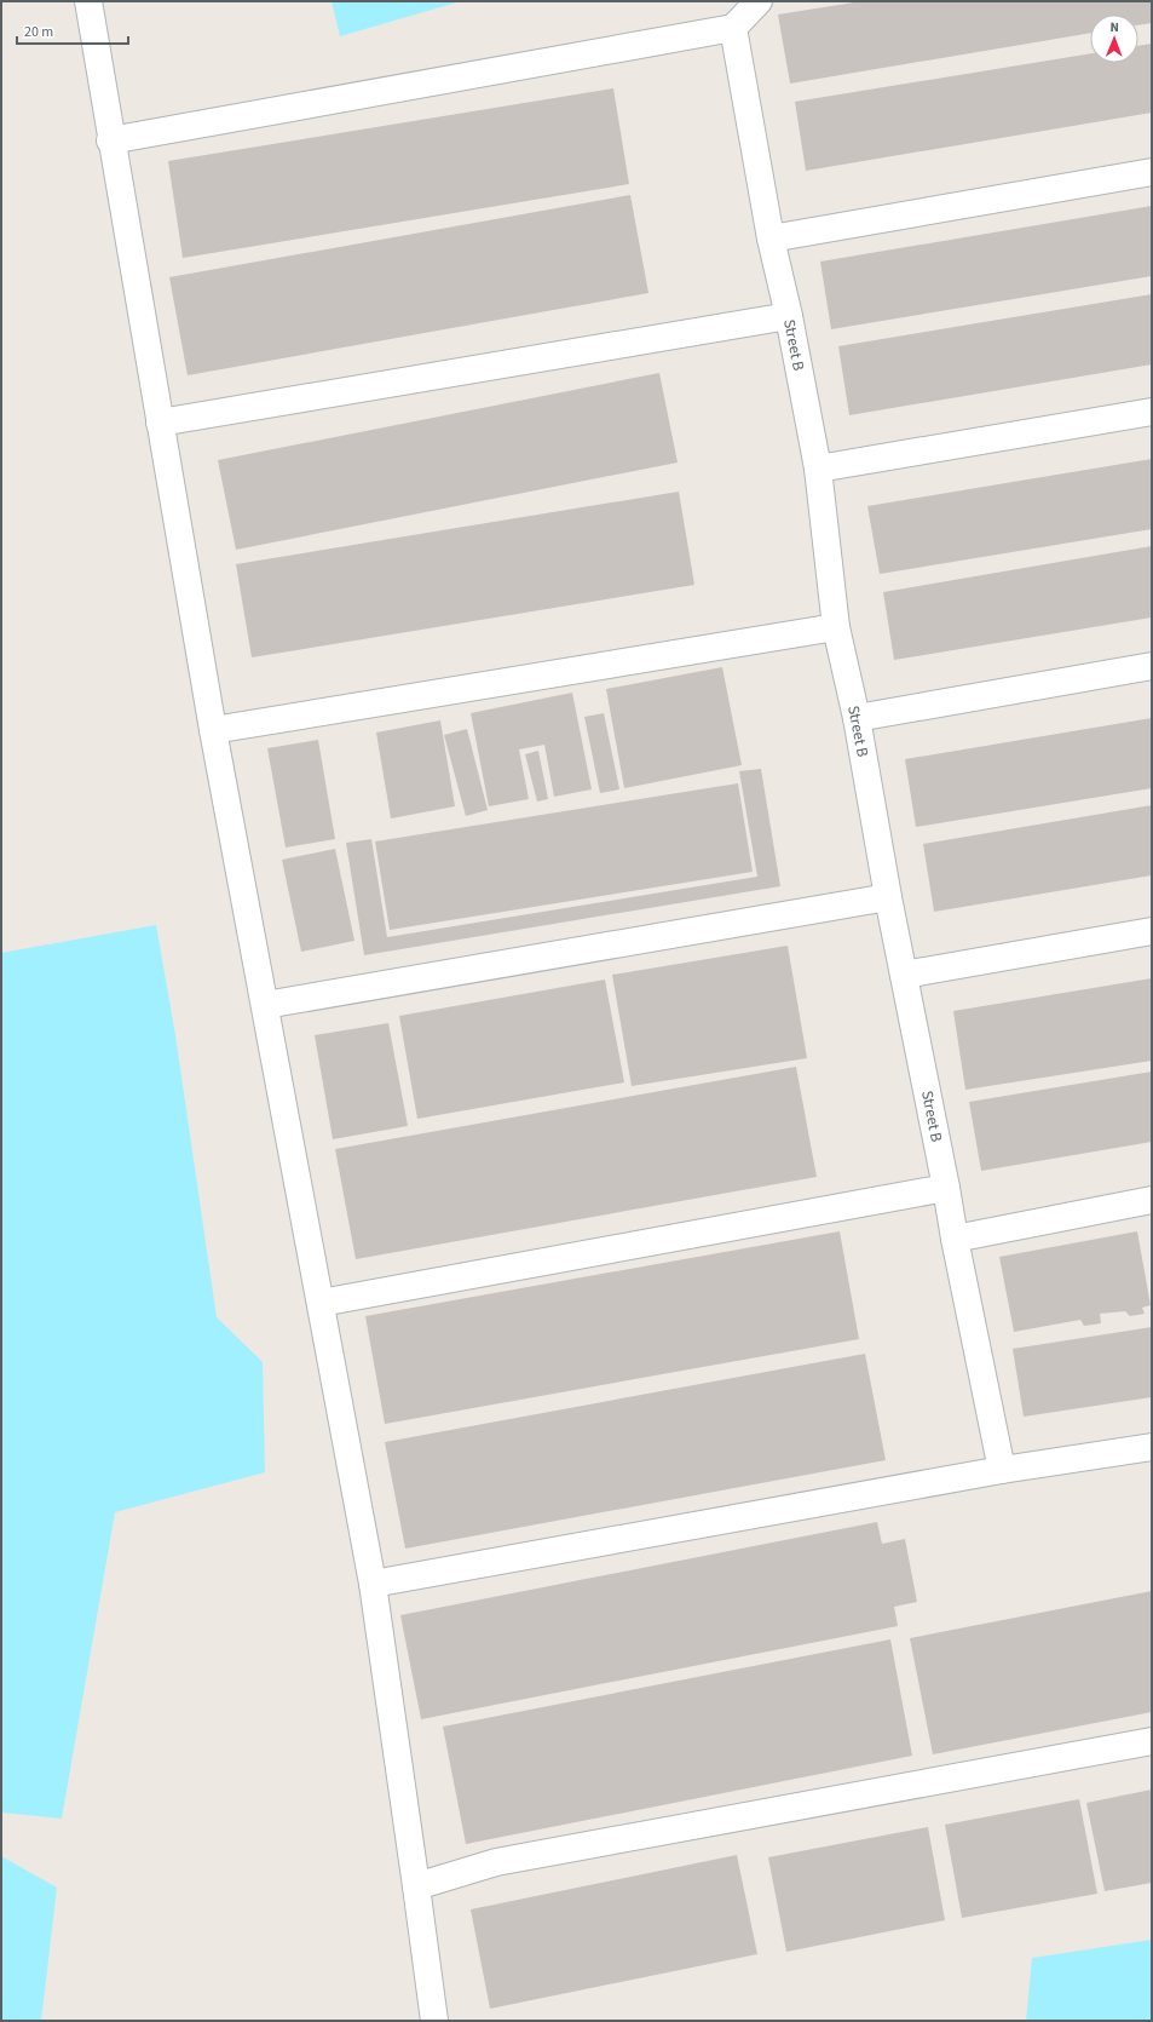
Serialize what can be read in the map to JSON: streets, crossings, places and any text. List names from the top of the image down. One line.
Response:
{"streets":{"street":["Street B"]},"scale_bar":"20 m","north":"top"}
